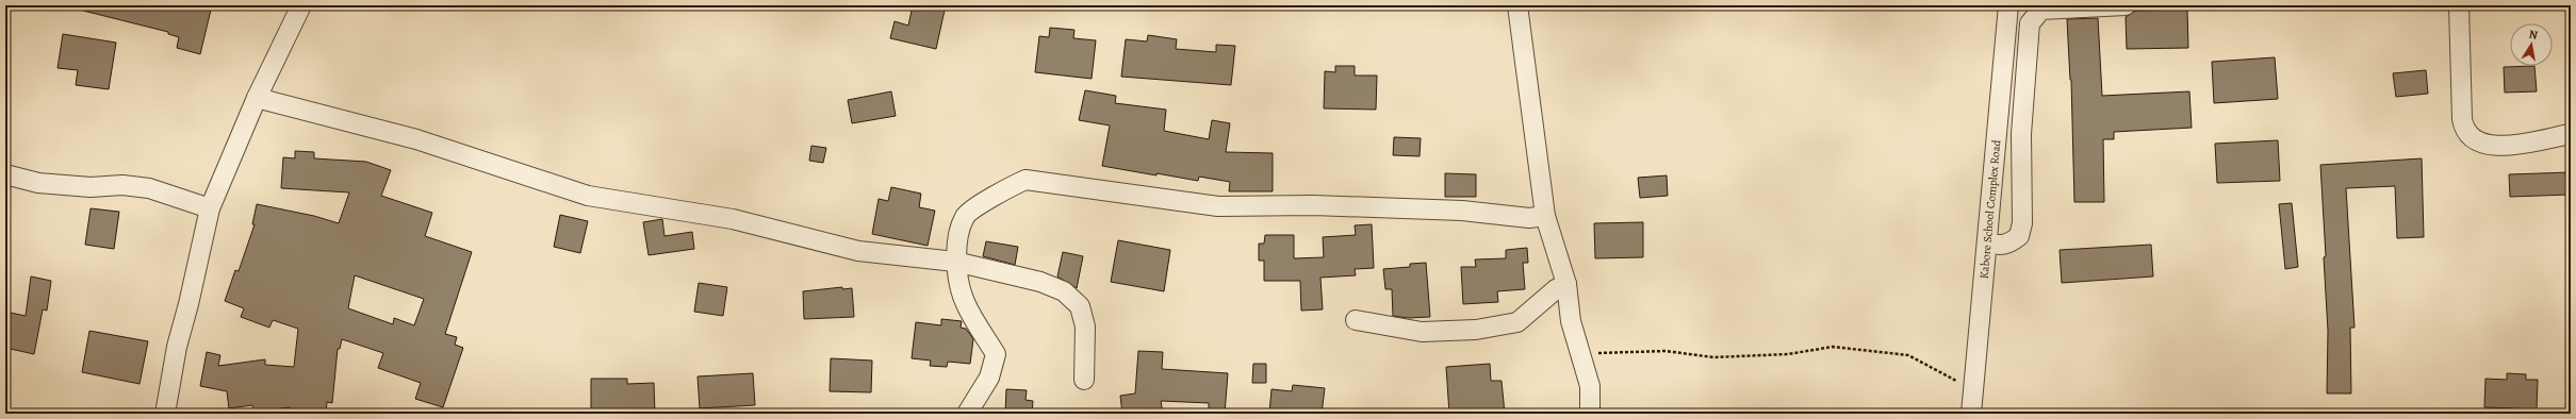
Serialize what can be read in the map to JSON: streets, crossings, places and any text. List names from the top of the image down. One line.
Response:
{"streets":{"street":["Kabore School Complex Road"]},"north":"top"}
